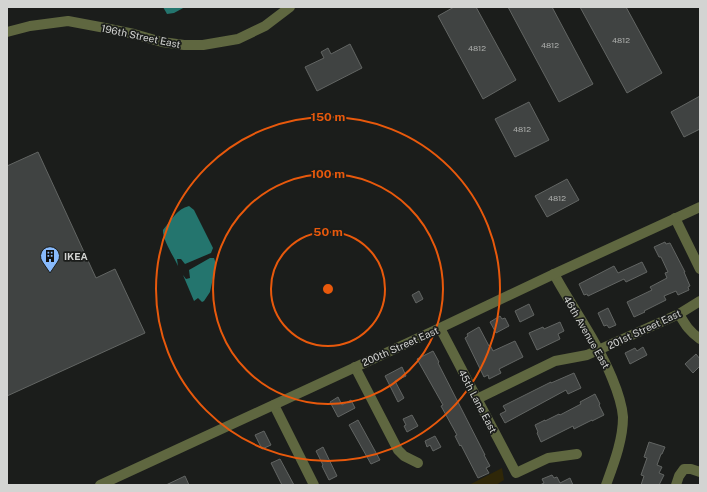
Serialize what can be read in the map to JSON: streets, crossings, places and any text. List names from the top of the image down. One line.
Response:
{"streets":{"street":["196th Street East","201st Street East","46th Avenue East","200th Street East","45th Lane East"]},"crossings":[["201st Street East","46th Avenue East"],["201st Street East","45th Lane East"],["46th Avenue East","200th Street East"],["200th Street East","45th Lane East"]],"places":{"building":["IKEA"]},"house_numbers":["4812","4812","4812","4812","4812"],"rings":["150 m","100 m","50 m"]}
